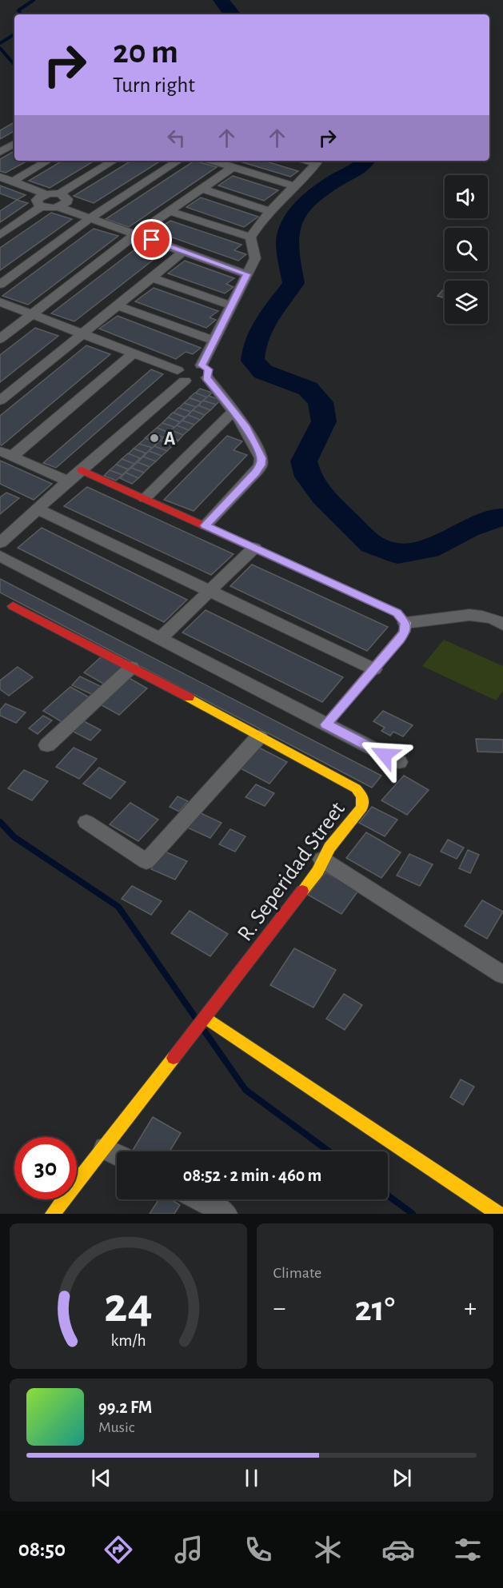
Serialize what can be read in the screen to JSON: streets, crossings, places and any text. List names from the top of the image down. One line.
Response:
{"streets":{"street":["R. Seperidad Street"]},"places":["A"],"page":{"turn":["20 m","Turn right"],"limit":"30","trip":"08:52 · 2 min · 460 m","tile":"Climate","heat":["−","21°","+"],"song":["99.2 FM","Music"],"tabs":"08:50","gauge":["24","km/h"]}}
